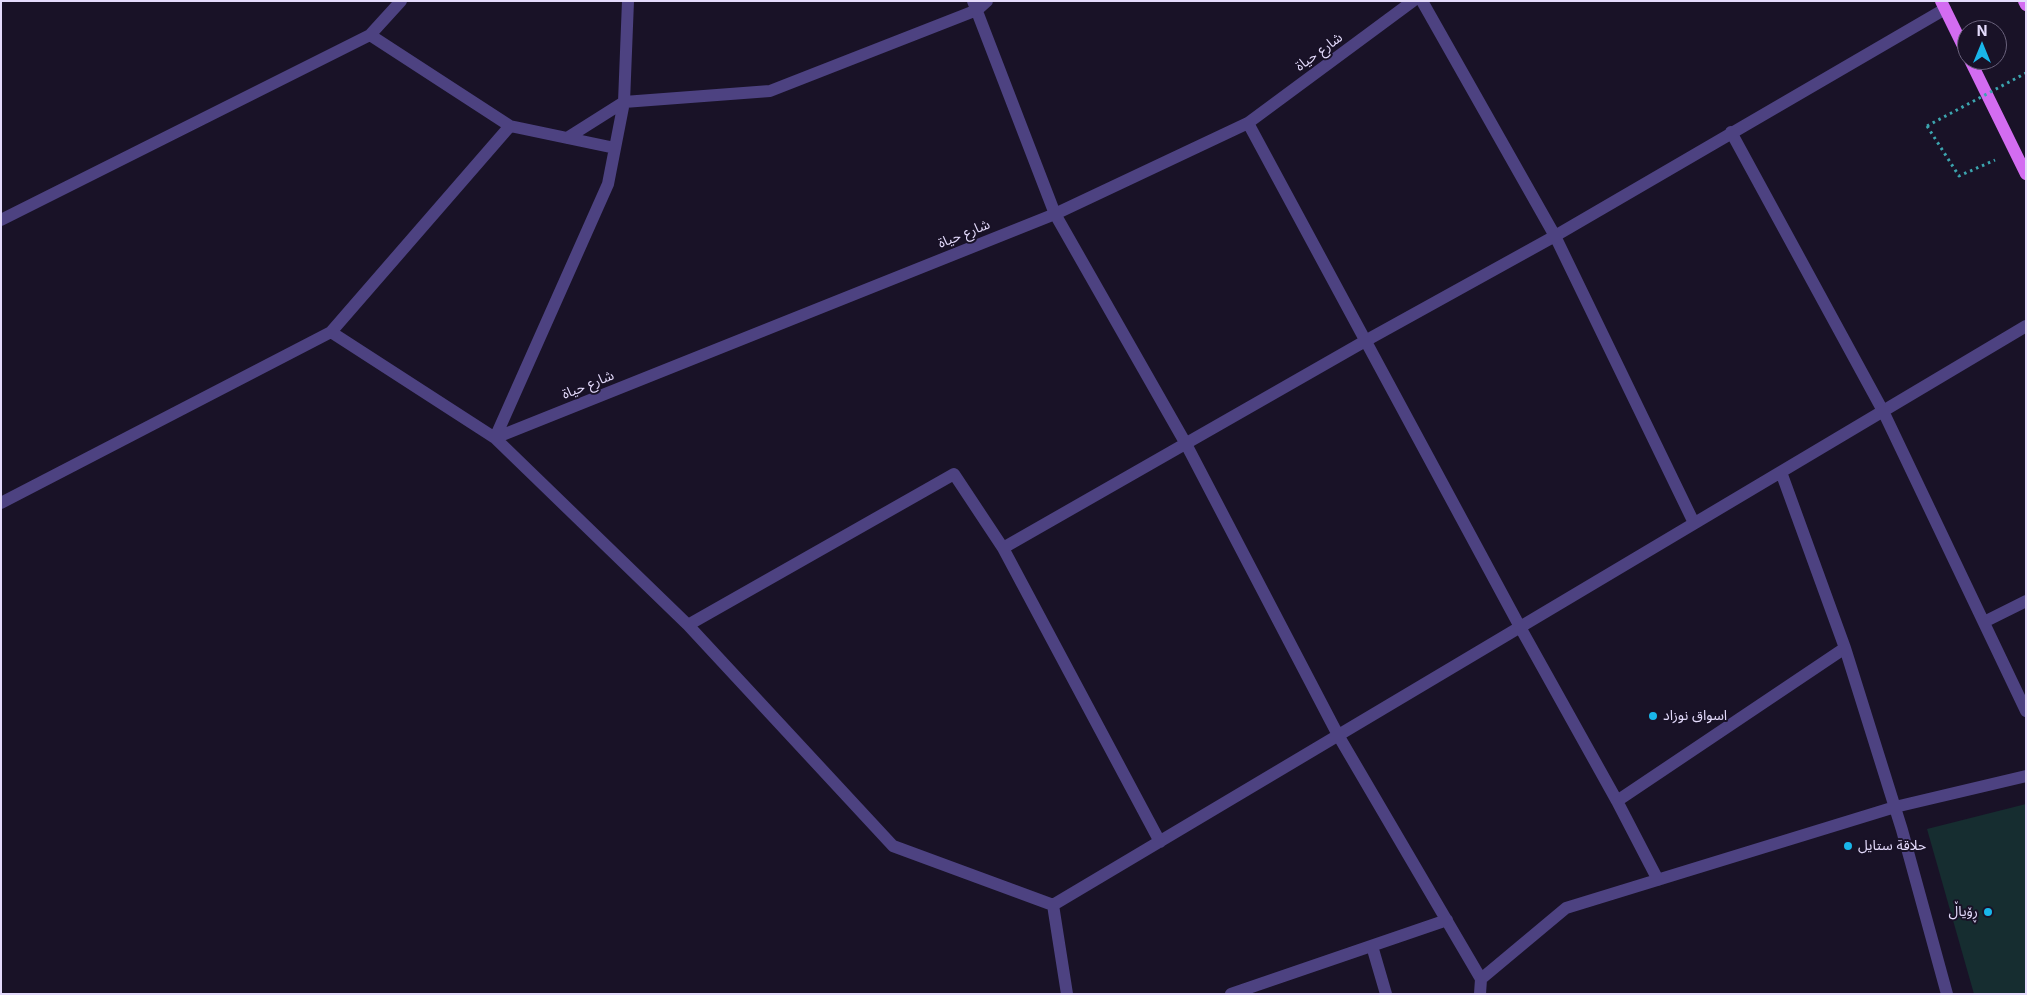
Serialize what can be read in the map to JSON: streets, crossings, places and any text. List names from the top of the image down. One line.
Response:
{"streets":{"street":["شارع حياة"]},"places":["اسواق نوزاد","حلاقة ستايل","ڕۆیاڵ"],"north":"top"}
